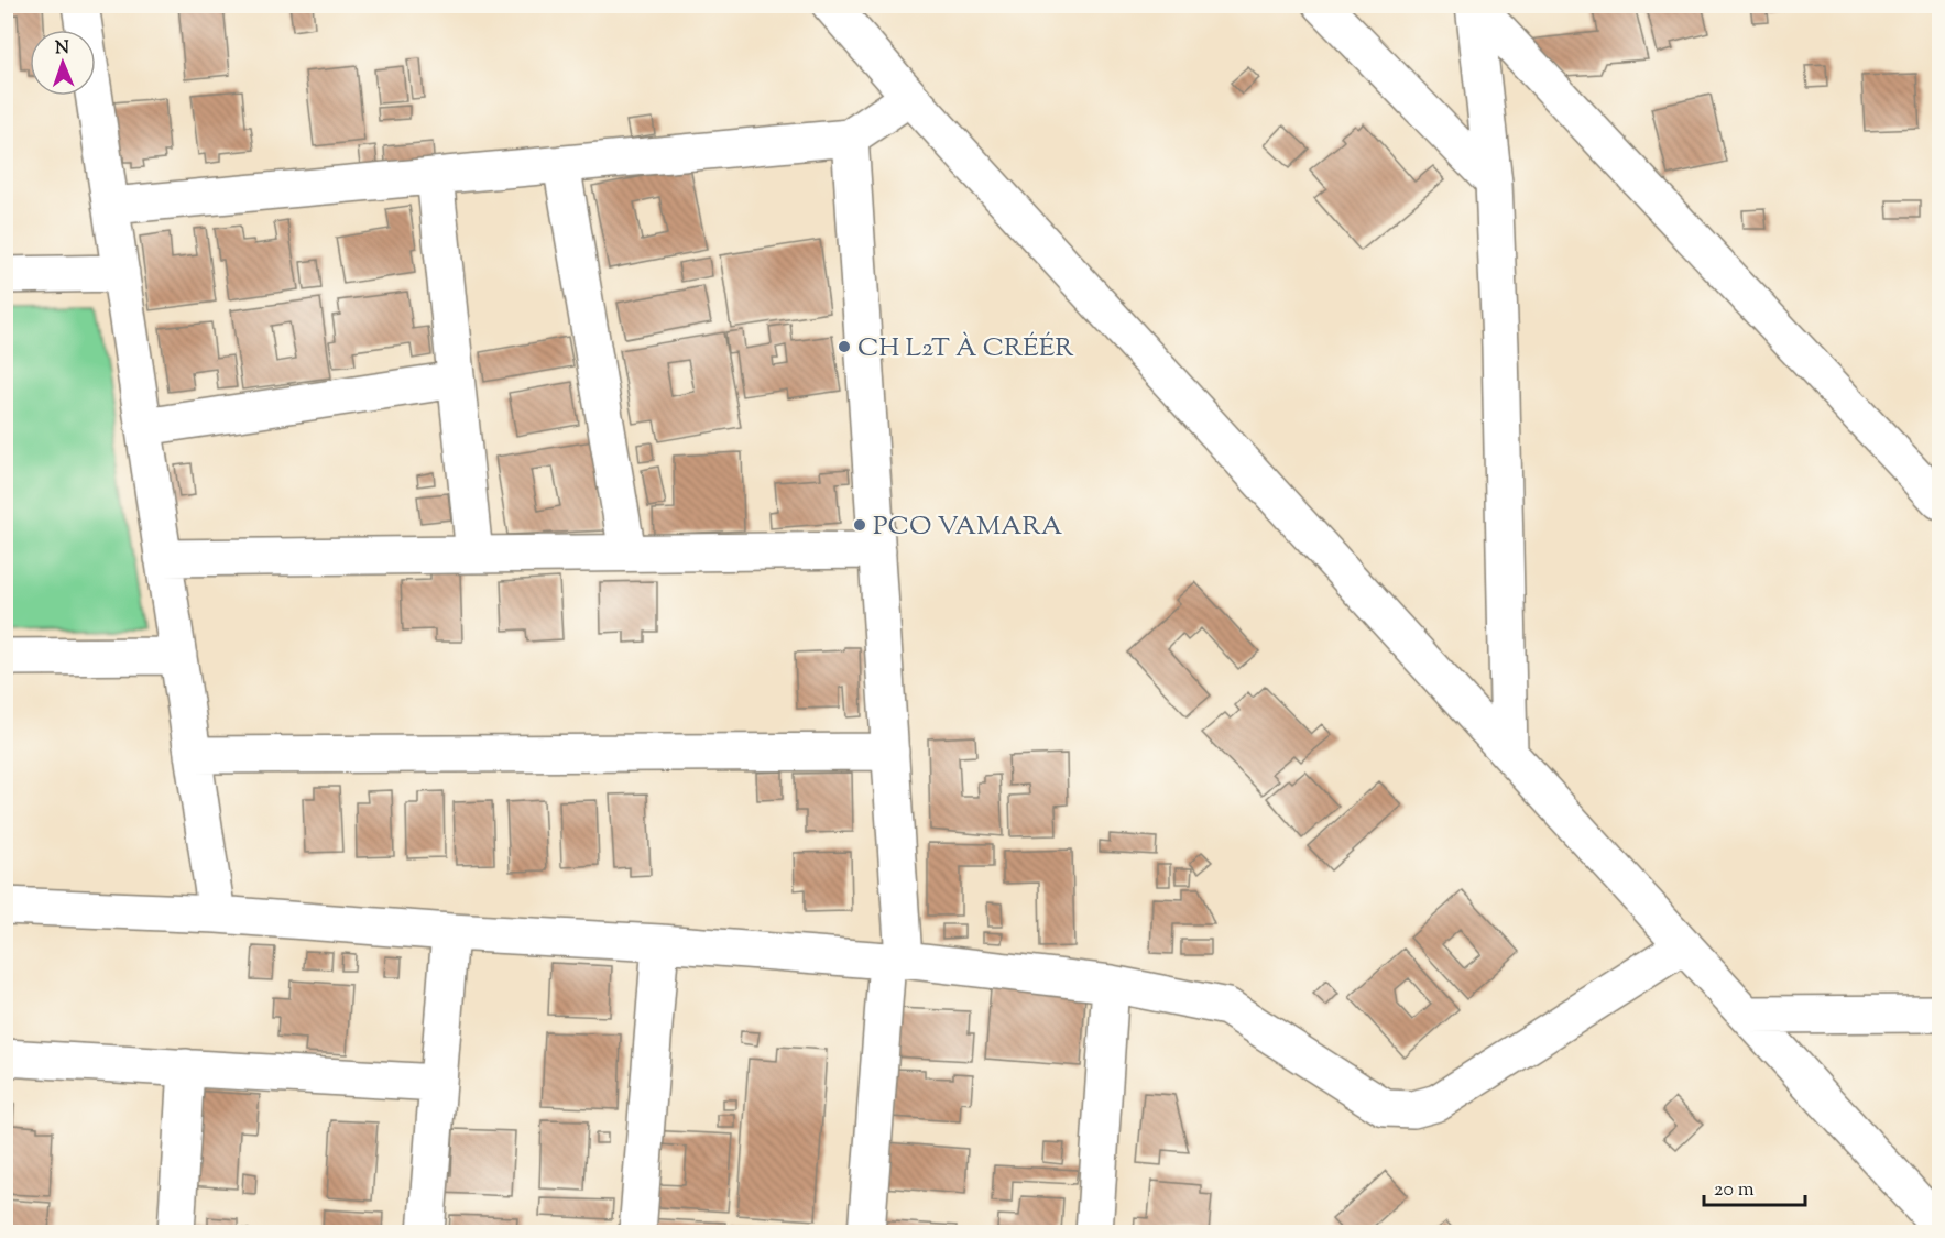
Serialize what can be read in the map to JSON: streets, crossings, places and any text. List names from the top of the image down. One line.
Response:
{"places":["CH L2T À CRÉÉR","PCO VAMARA"],"scale_bar":"20 m","north":"top"}
